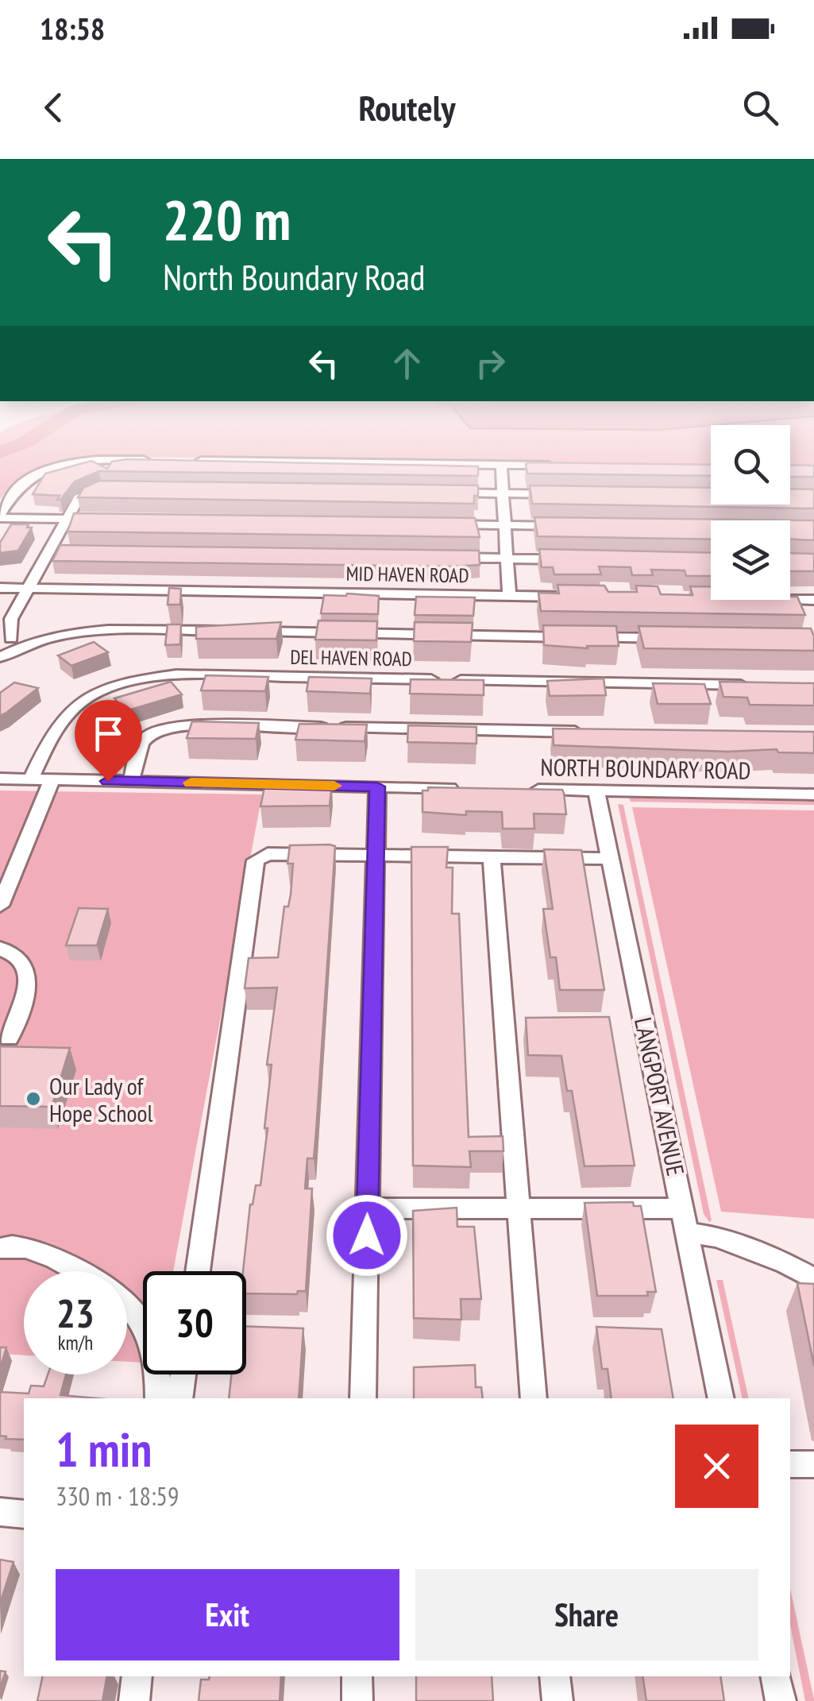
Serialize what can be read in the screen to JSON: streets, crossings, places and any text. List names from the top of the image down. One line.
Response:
{"streets":{"street":["MID HAVEN ROAD","DEL HAVEN ROAD","NORTH BOUNDARY ROAD","LANGPORT AVENUE"]},"crossings":[["NORTH BOUNDARY ROAD","LANGPORT AVENUE"]],"places":["Our Lady of Hope School"],"page":{"status":"18:58","header":"Routely","turn":["220 m","North Boundary Road"],"speed":"23 km/h","limit":"30","heading":["1 min","330 m · 18:59"],"buttons":["Exit","Share"]}}
